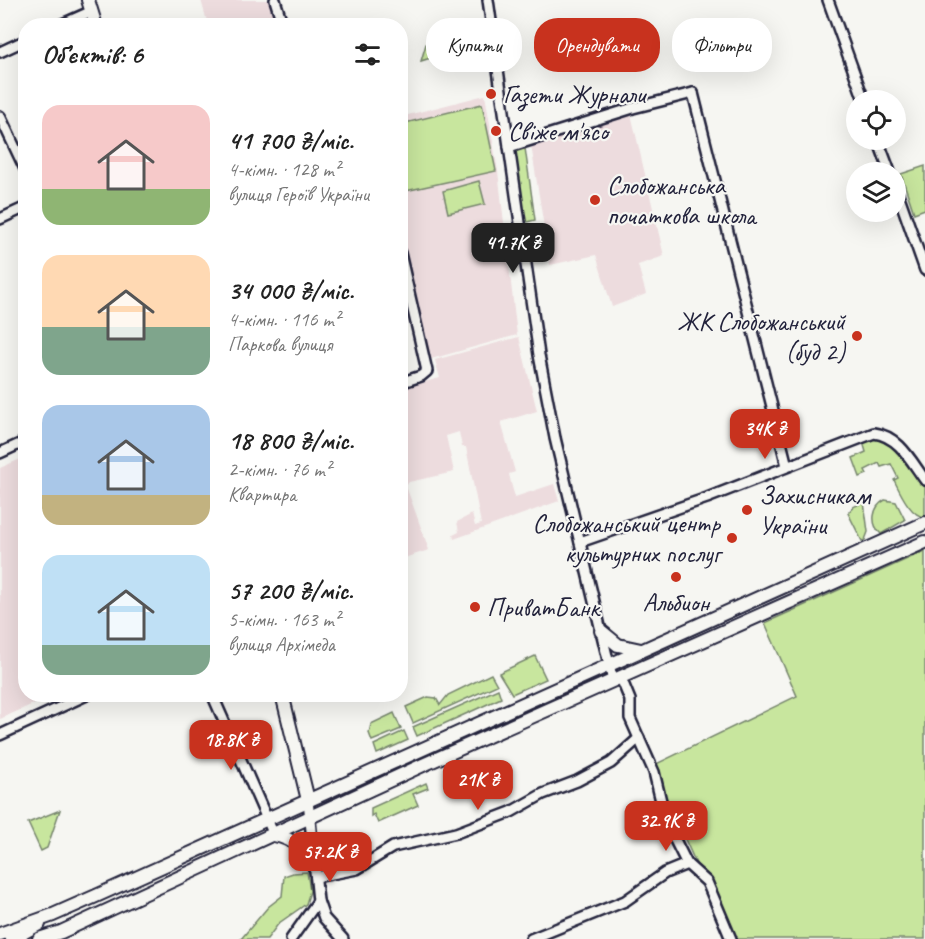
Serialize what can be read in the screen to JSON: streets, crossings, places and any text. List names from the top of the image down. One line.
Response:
{"places":["Газети Журнали","Свіже м'ясо","Cлобожанська початкова школа","ЖК Слобожанський (буд 2)","Захисникам України","Слобожанський центр культурних послуг","Альбион","ПриватБанк"],"page":{"chip":["Купити","Орендувати","Фільтри"],"heading":"Об’єктів: 6","list":[{"name":"41 700 ₴/міс.","note":"4-кімн. · 128 m² · вулиця Героїв України"},{"name":"34 000 ₴/міс.","note":"4-кімн. · 116 m² · Паркова вулиця"},{"name":"18 800 ₴/міс.","note":"2-кімн. · 76 m² · Квартира"},{"name":"57 200 ₴/міс.","note":"5-кімн. · 163 m² · вулиця Архімеда"}],"price":["41.7K ₴","34K ₴","18.8K ₴","21K ₴","32.9K ₴","57.2K ₴"]}}
